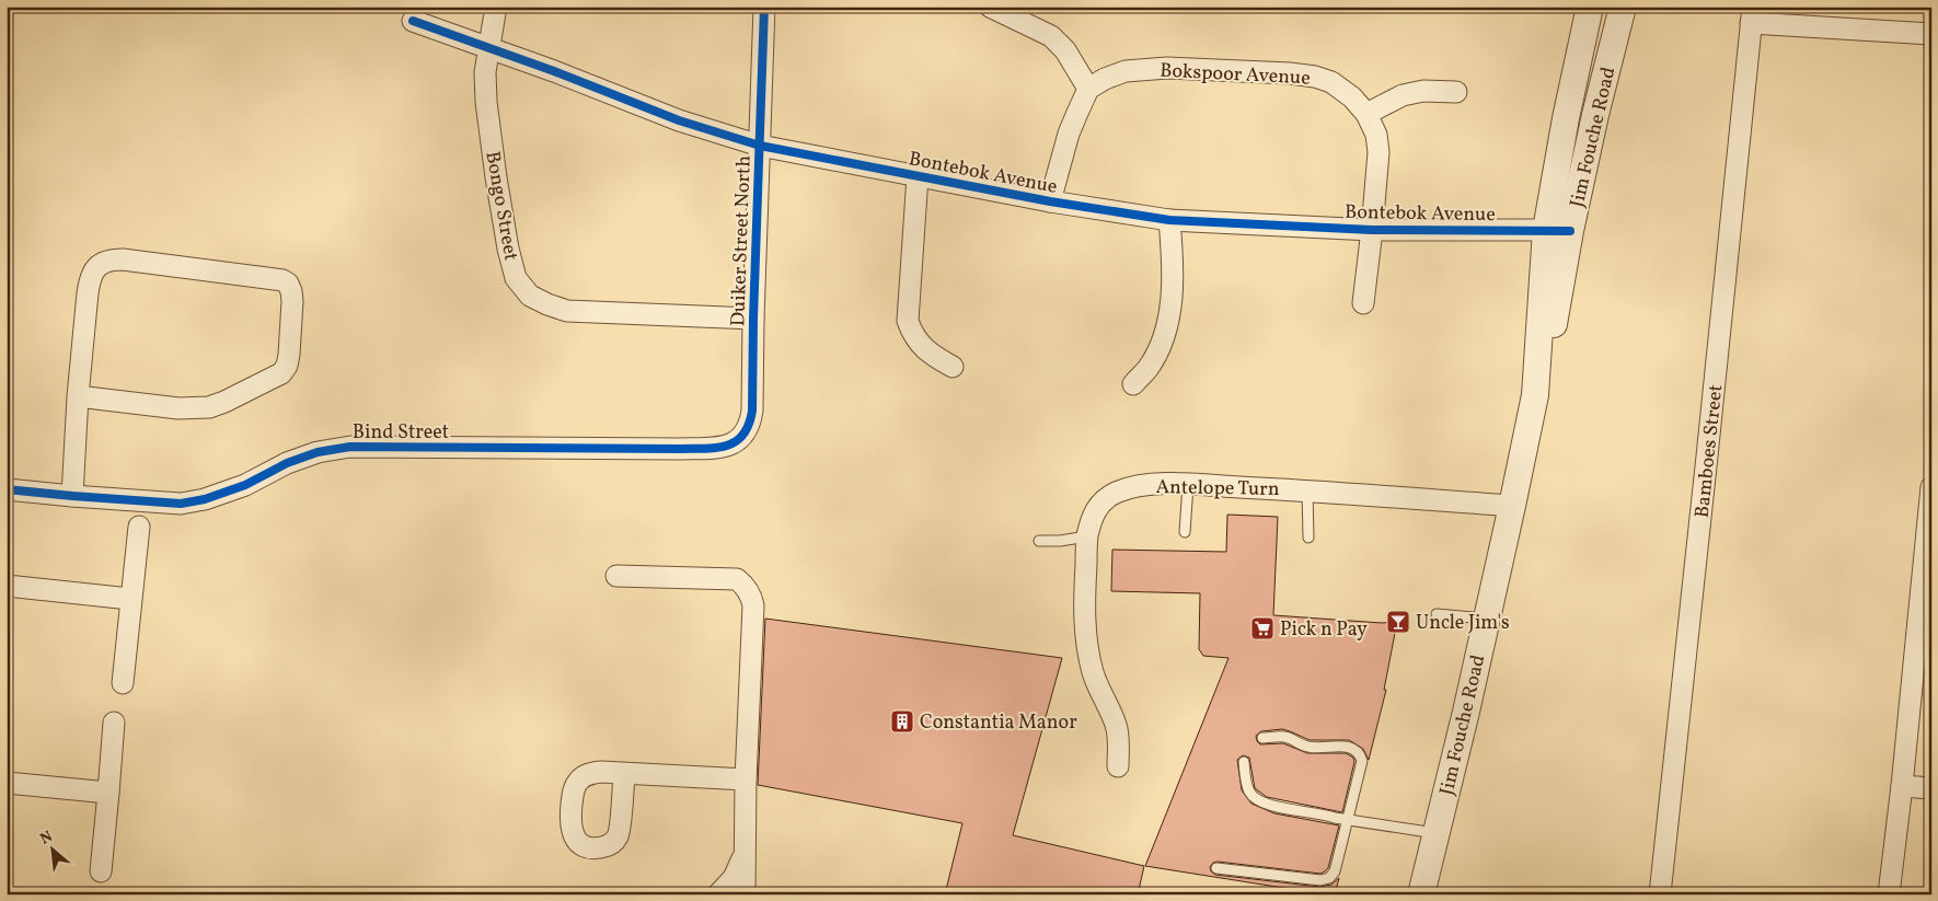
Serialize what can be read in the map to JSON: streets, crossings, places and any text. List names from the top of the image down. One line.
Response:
{"streets":{"street":["Bokspoor Avenue","Jim Fouche Road","Bontebok Avenue","Bongo Street","Duiker Street North","Bind Street","Bamboes Street","Antelope Turn"]},"crossings":[["Bokspoor Avenue","Bontebok Avenue"],["Jim Fouche Road","Bontebok Avenue"],["Jim Fouche Road","Antelope Turn"],["Bontebok Avenue","Bongo Street"],["Bontebok Avenue","Duiker Street North"],["Bongo Street","Duiker Street North"],["Duiker Street North","Bind Street"]],"places":{"bar":["Uncle Jim's"],"supermarket":["Pick n Pay"],"building":["Constantia Manor"]},"north":"top left"}
